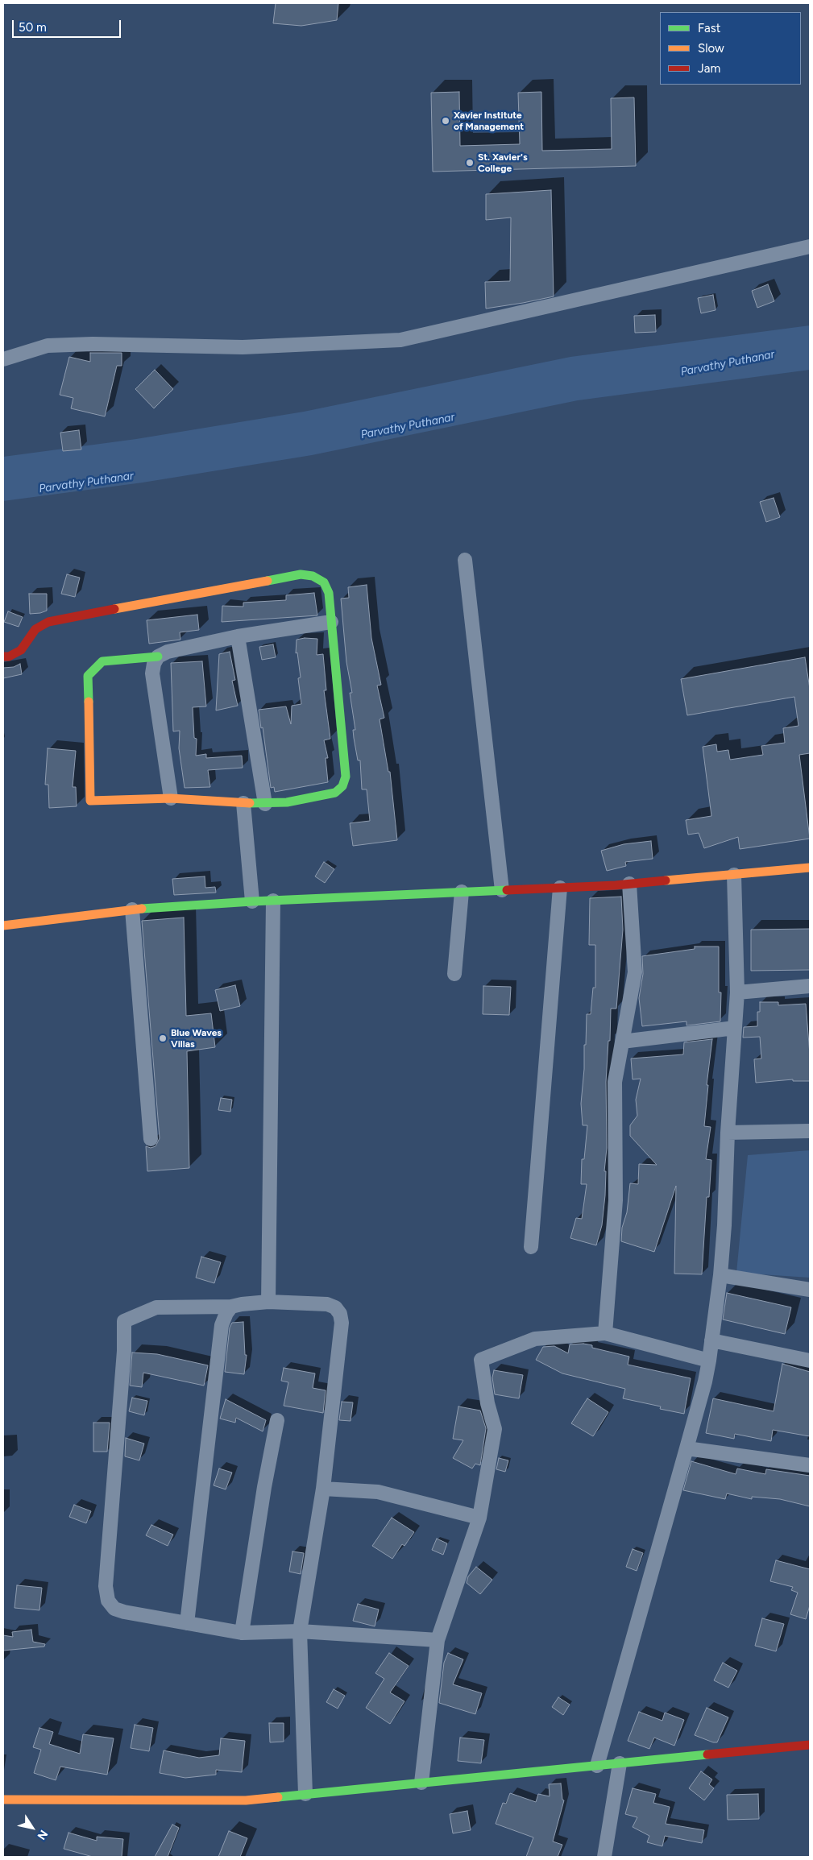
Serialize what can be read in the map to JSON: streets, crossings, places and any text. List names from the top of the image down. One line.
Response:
{"water":["Parvathy Puthanar"],"places":["Xavier Institute of Management","St. Xavier's College","Blue Waves Villas"],"legend":["Fast","Slow","Jam"],"scale_bar":"50 m","north":"bottom right"}
